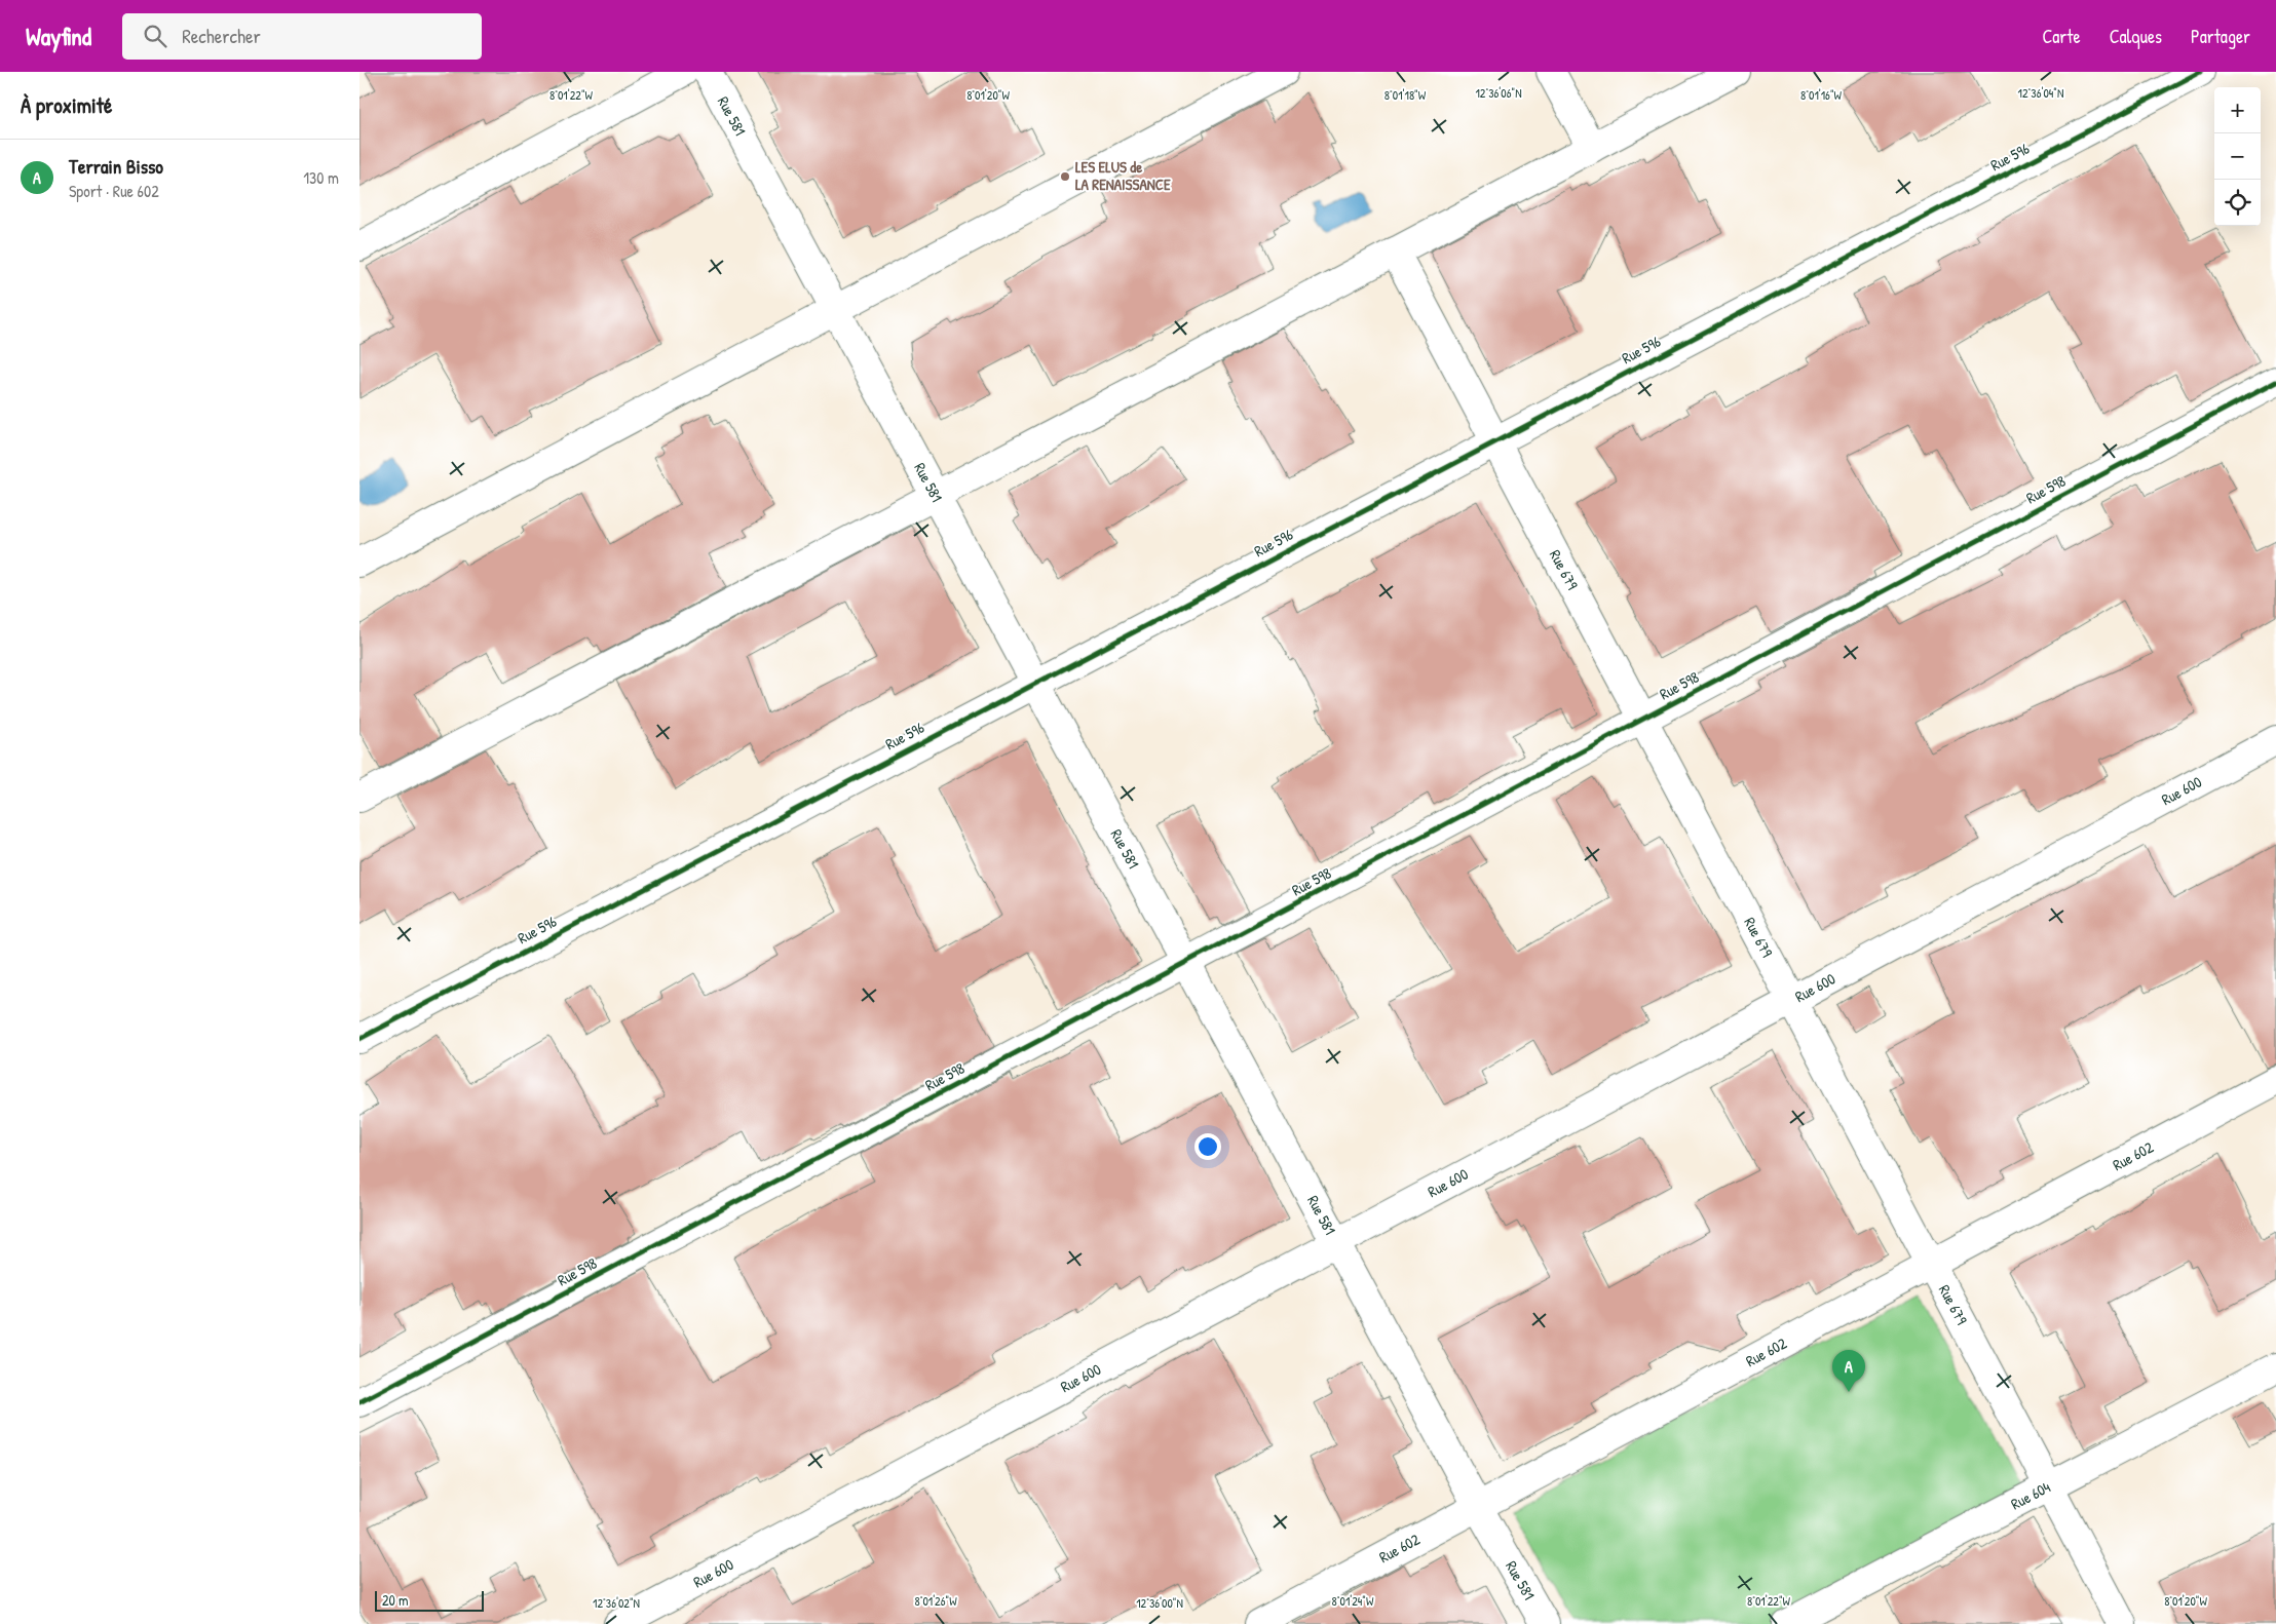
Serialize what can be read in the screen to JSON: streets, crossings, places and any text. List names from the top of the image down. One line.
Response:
{"streets":{"street":["Rue 581","Rue 596","Rue 598","Rue 679","Rue 600","Rue 602","Rue 604"]},"crossings":[["Rue 581","Rue 596"],["Rue 581","Rue 598"],["Rue 581","Rue 600"],["Rue 581","Rue 602"],["Rue 596","Rue 679"],["Rue 598","Rue 679"],["Rue 679","Rue 600"],["Rue 679","Rue 602"],["Rue 679","Rue 604"]],"places":["LES ELUS de LA RENAISSANCE"],"scale_bar":"20 m","page":{"header":"Wayfind","search":"Rechercher","nav":["Carte","Calques","Partager"],"heading":"À proximité","map_buttons":["+","−"],"list":[{"mark":"A","name":"Terrain Bisso","note":"Sport · Rue 602","value":"130 m"}],"pins":"A","scale":"20 m"},"coordinates":["12°36'06\"N","12°36'04\"N","8°01'22\"W","8°01'20\"W","8°01'18\"W","8°01'16\"W","8°01'26\"W","8°01'24\"W","12°36'02\"N","12°36'00\"N"]}
